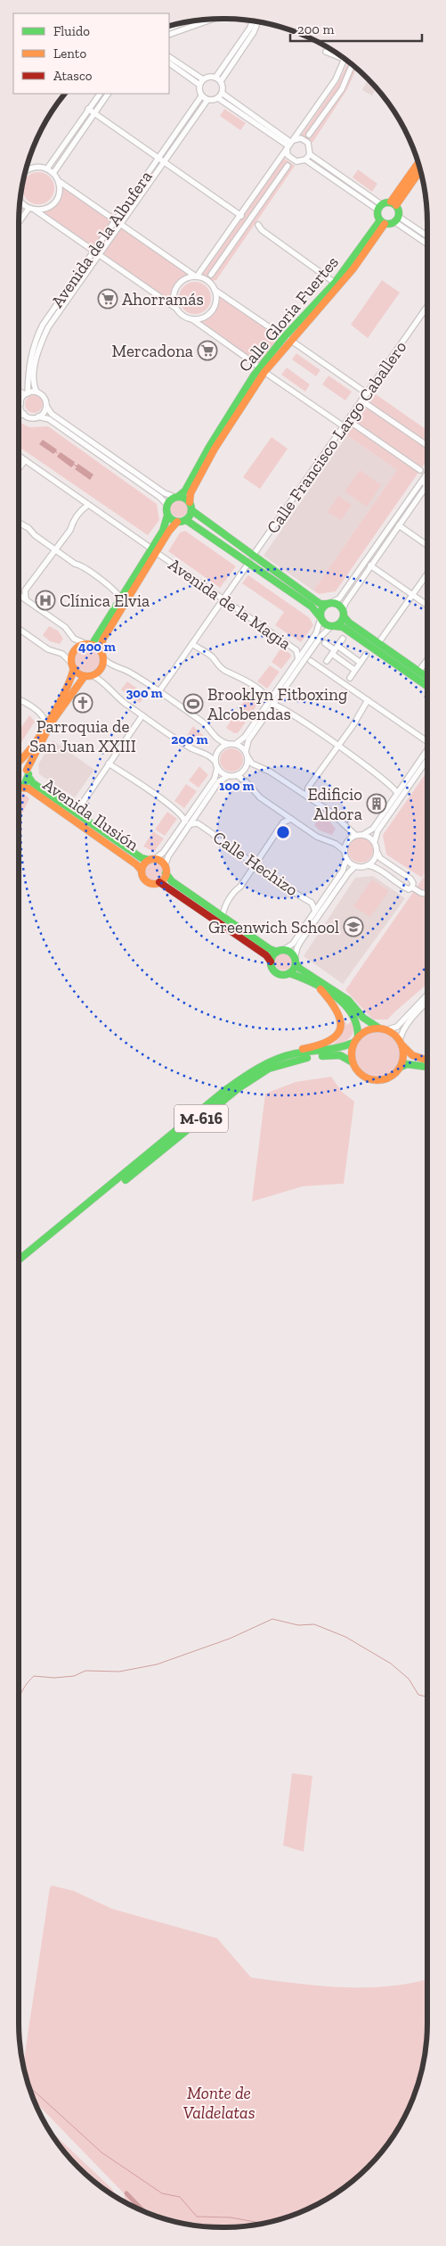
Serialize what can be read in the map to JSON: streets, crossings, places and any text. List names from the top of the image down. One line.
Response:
{"streets":{"main road":["Calle Gloria Fuertes","Avenida Ilusión","M-616"],"street":["Avenida de la Albufera","Calle Francisco Largo Caballero","Avenida de la Magia","Calle Hechizo"]},"crossings":[["Calle Francisco Largo Caballero","Avenida de la Magia"]],"parks":["Monte de Valdelatas"],"places":{"supermarket":["Ahorramás","Mercadona"],"hospital":["Clínica Elvia"],"church":["Parroquia de San Juan XXIII"],"sports":["Brooklyn Fitboxing Alcobendas"],"building":["Edificio Aldora"],"school or university":["Greenwich School"]},"legend":["Fluido","Lento","Atasco"],"scale_bar":"200 m","rings":["400 m","300 m","200 m","100 m"]}
